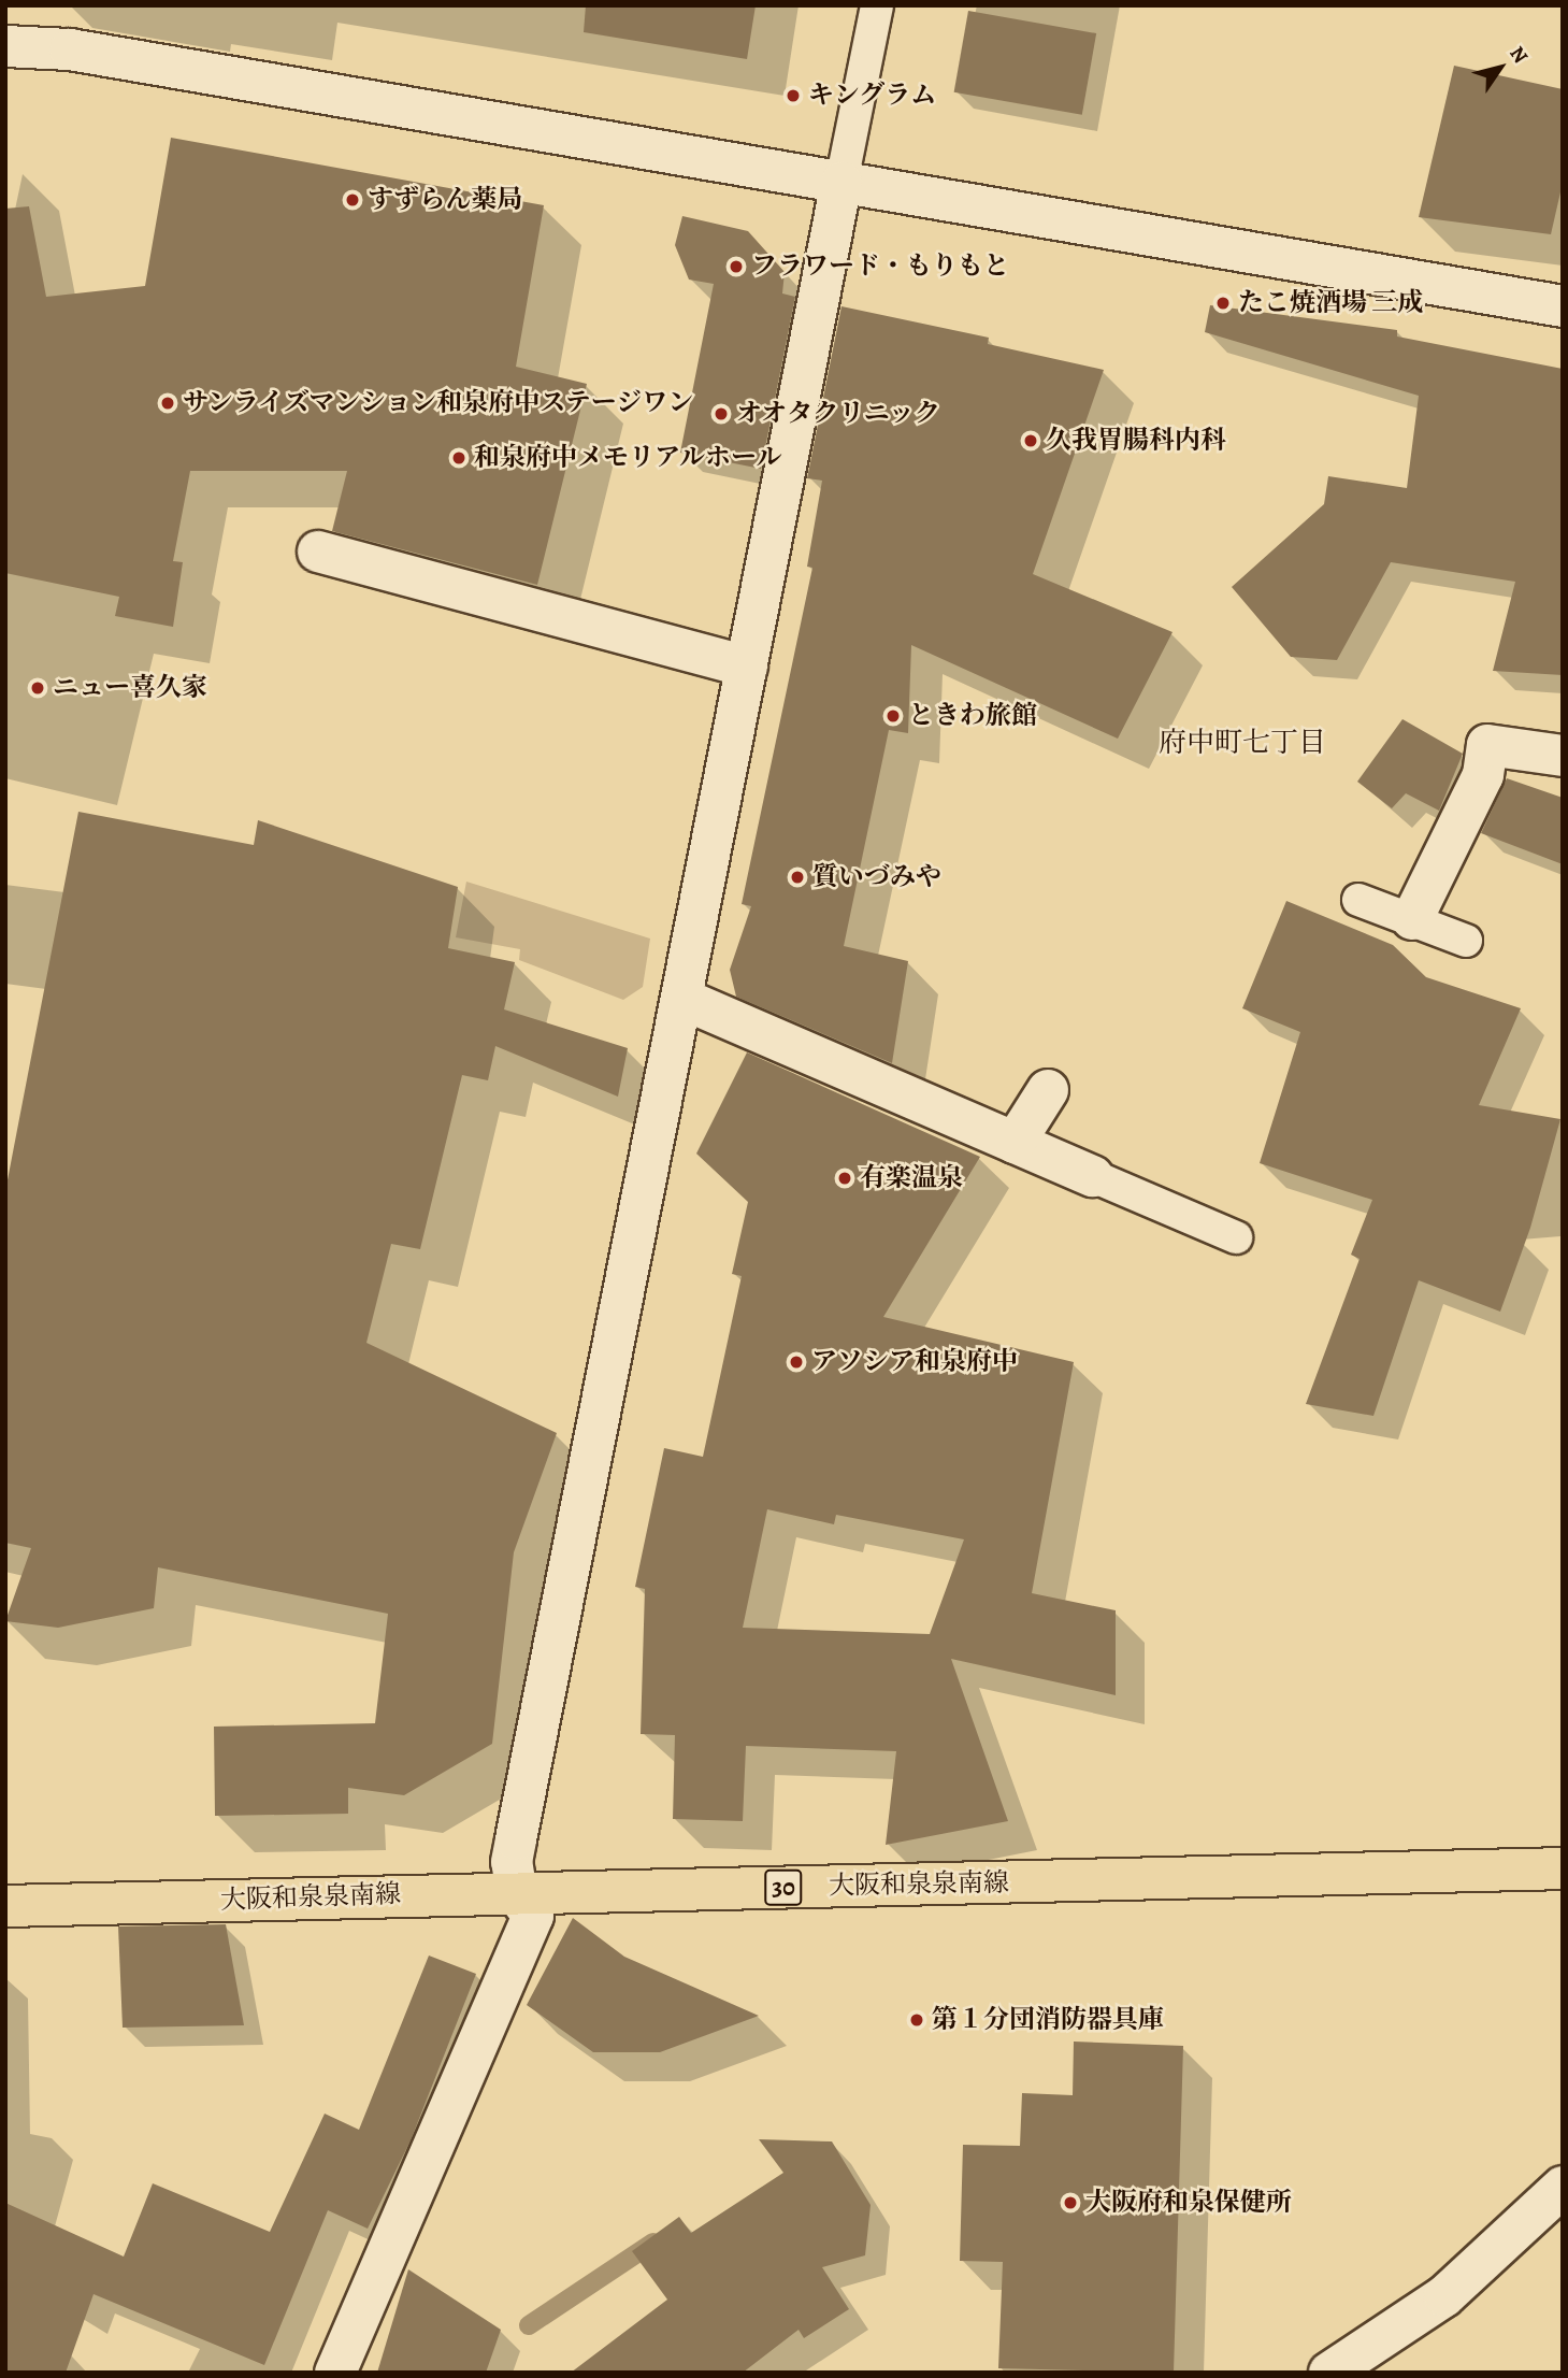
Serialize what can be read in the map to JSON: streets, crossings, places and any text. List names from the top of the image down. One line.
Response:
{"streets":{"main road":["大阪和泉泉南線","30"]},"districts":["府中町七丁目"],"places":["キングラム","すずらん薬局","フラワード・もりもと","たこ焼酒場 三成","サンライズマンション和泉府中ステージワン","オオタクリニック","久我胃腸科内科","和泉府中メモリアルホール","ニュー喜久家","ときわ旅館","質いづみや","有楽温泉","アソシア和泉府中","第１分団消防器具庫","大阪府和泉保健所"],"north":"top right"}
